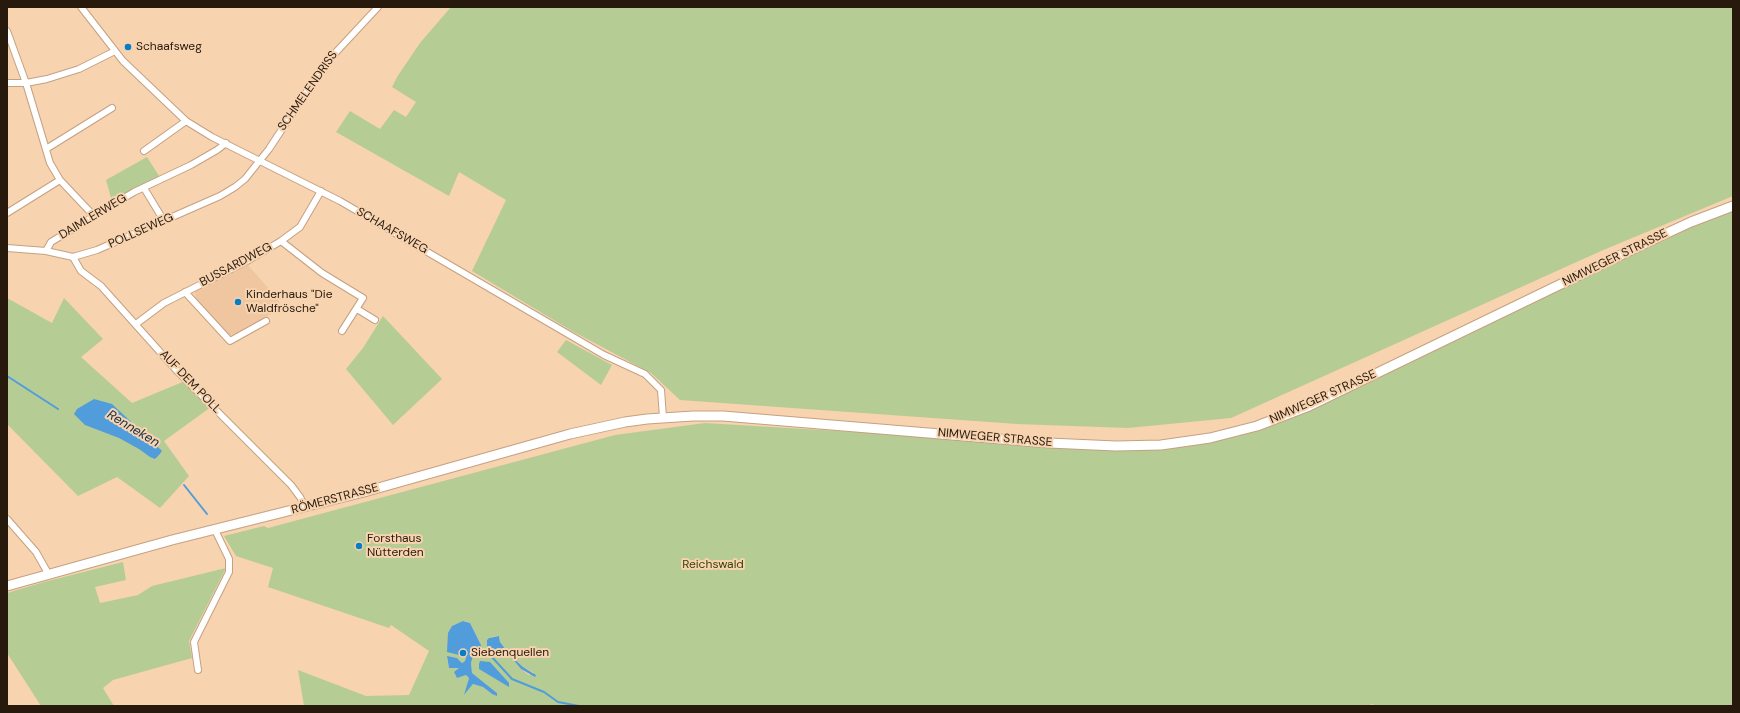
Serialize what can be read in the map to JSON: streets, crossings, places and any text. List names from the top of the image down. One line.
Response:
{"streets":{"main road":["NIMWEGER STRASSE","RÖMERSTRASSE"],"street":["SCHMELENDRISS","DAIMLERWEG","POLLSEWEG","SCHAAFSWEG","BUSSARDWEG","AUF DEM POLL"]},"crossings":[["SCHMELENDRISS","POLLSEWEG"],["SCHMELENDRISS","SCHAAFSWEG"],["DAIMLERWEG","POLLSEWEG"],["DAIMLERWEG","SCHAAFSWEG"],["POLLSEWEG","SCHAAFSWEG"],["POLLSEWEG","AUF DEM POLL"],["SCHAAFSWEG","NIMWEGER STRASSE"],["SCHAAFSWEG","BUSSARDWEG"],["SCHAAFSWEG","RÖMERSTRASSE"],["NIMWEGER STRASSE","RÖMERSTRASSE"],["BUSSARDWEG","AUF DEM POLL"],["AUF DEM POLL","RÖMERSTRASSE"]],"water":["Renneken"],"parks":["Reichswald"],"places":["Schaafsweg","Kinderhaus \"Die Waldfrösche\"","Forsthaus Nütterden","Siebenquellen"]}
